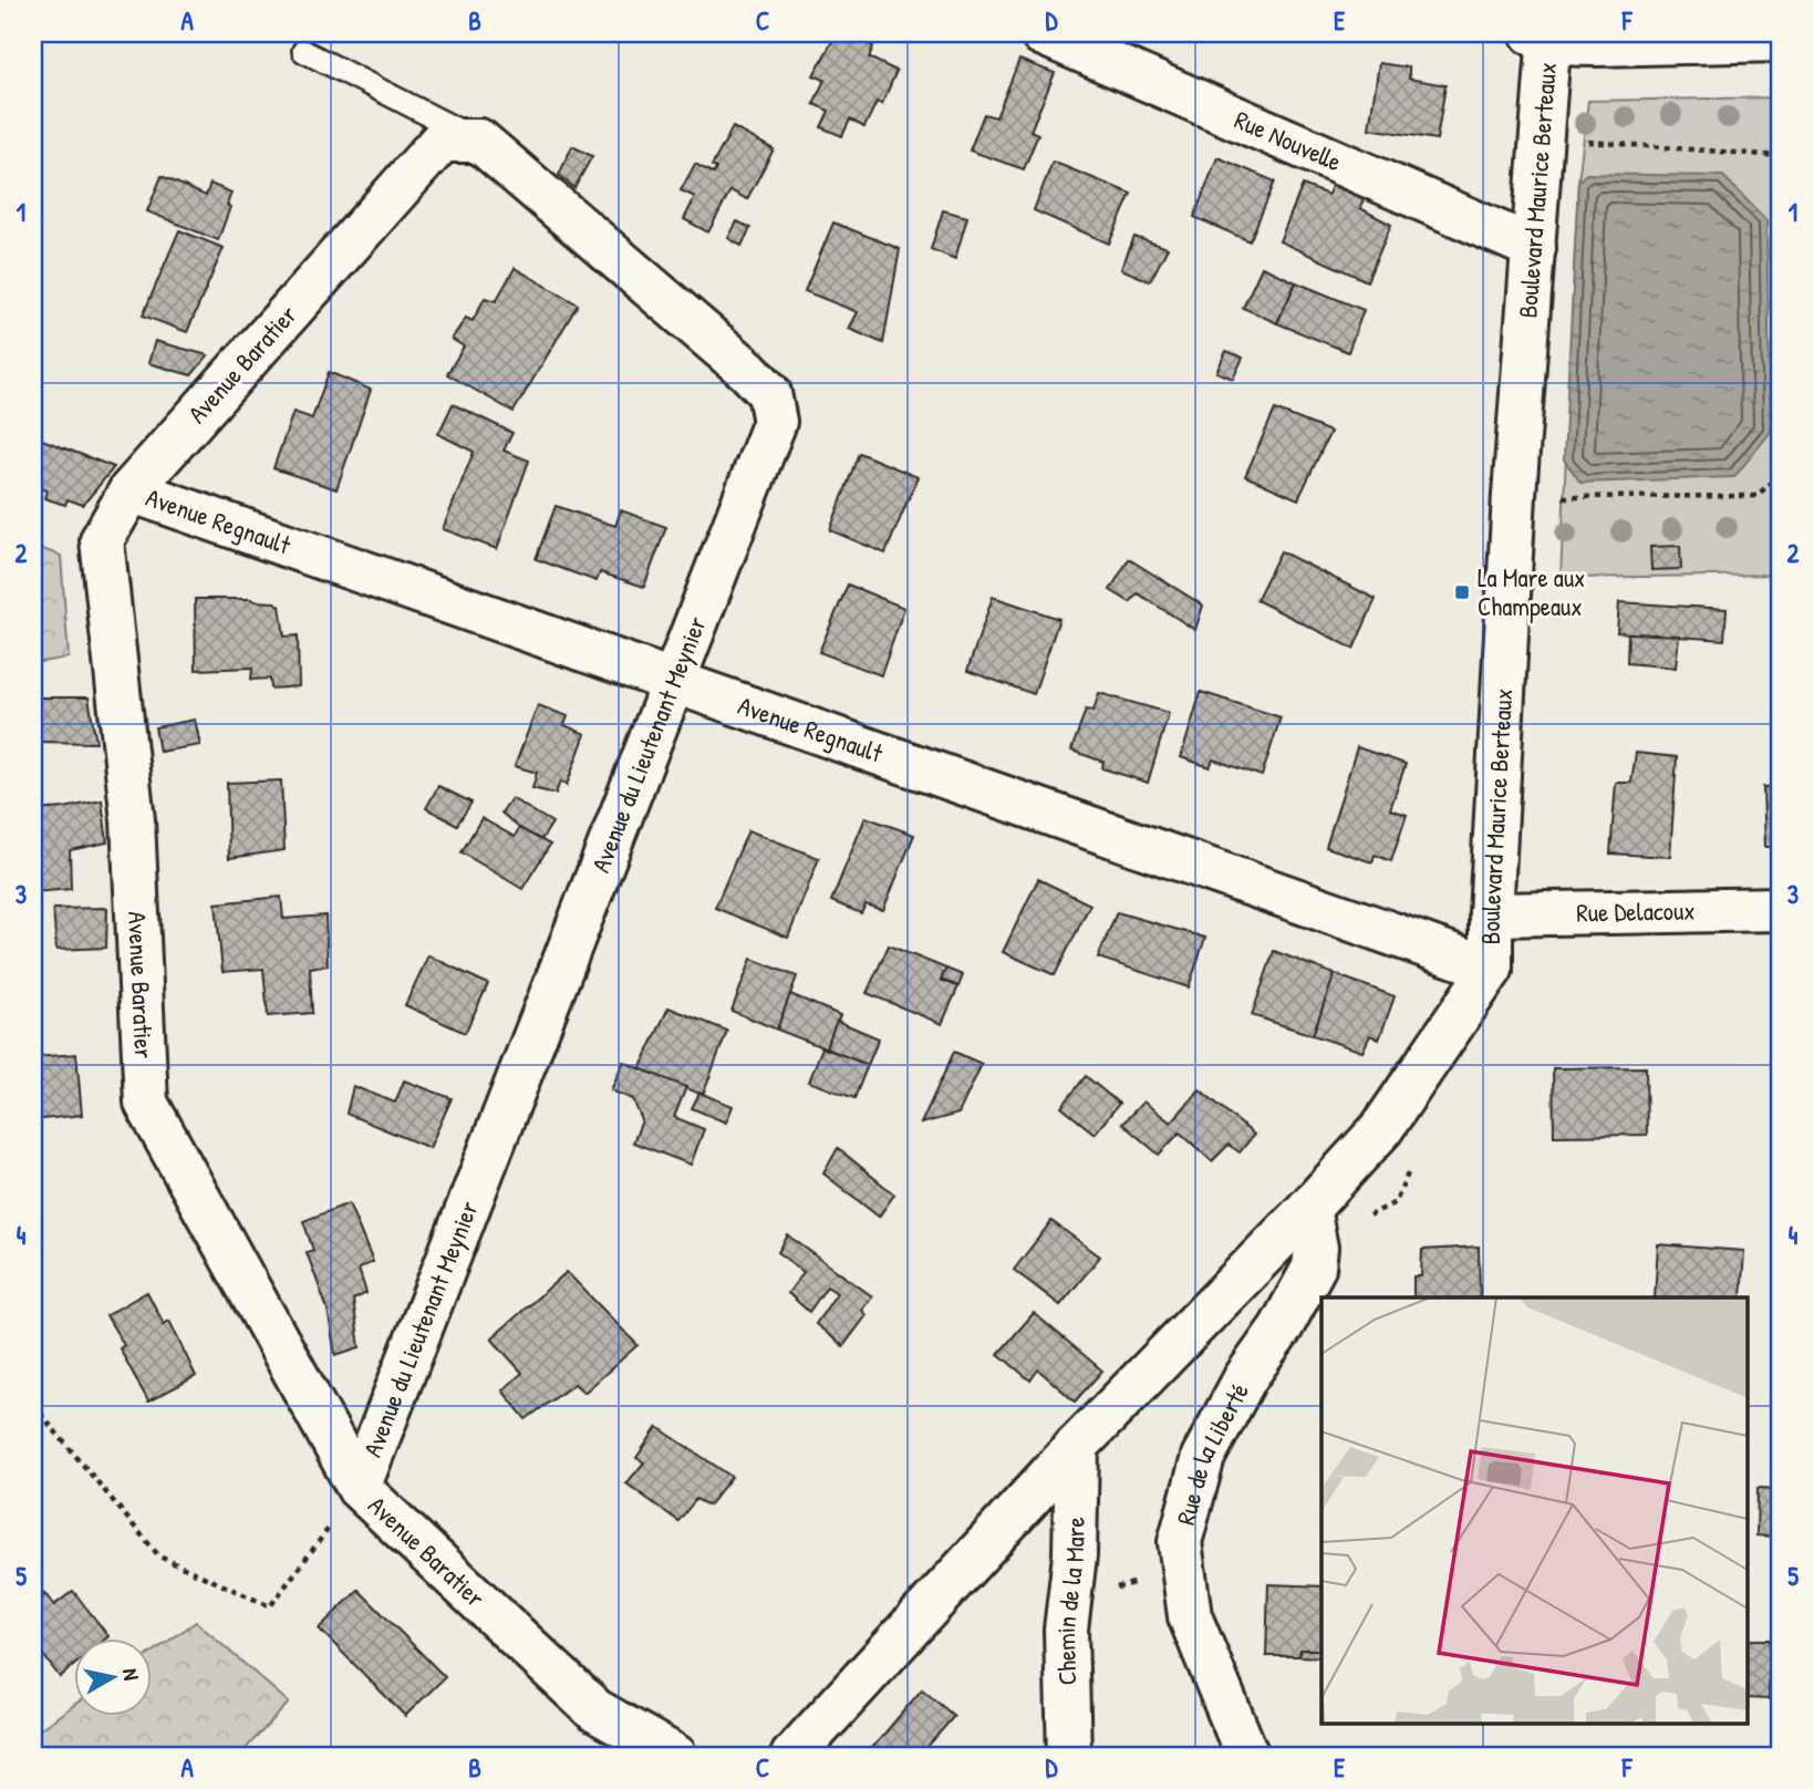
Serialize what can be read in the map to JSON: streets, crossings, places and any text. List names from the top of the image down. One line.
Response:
{"streets":{"street":["Rue Nouvelle","Boulevard Maurice Berteaux","Avenue Baratier","Avenue Regnault","Avenue du Lieutenant Meynier","Rue Delacoux","Rue de la Liberté","Chemin de la Mare"]},"crossings":[["Rue Nouvelle","Boulevard Maurice Berteaux"],["Boulevard Maurice Berteaux","Avenue Regnault"],["Boulevard Maurice Berteaux","Rue Delacoux"],["Boulevard Maurice Berteaux","Rue de la Liberté"],["Boulevard Maurice Berteaux","Chemin de la Mare"],["Avenue Baratier","Avenue Regnault"],["Avenue Baratier","Avenue du Lieutenant Meynier"],["Avenue Regnault","Avenue du Lieutenant Meynier"]],"places":{"transit":["La Mare aux Champeaux"]},"north":"right","grid":{"columns":["A","B","C","D","E","F"],"rows":["1","2","3","4","5"]}}
